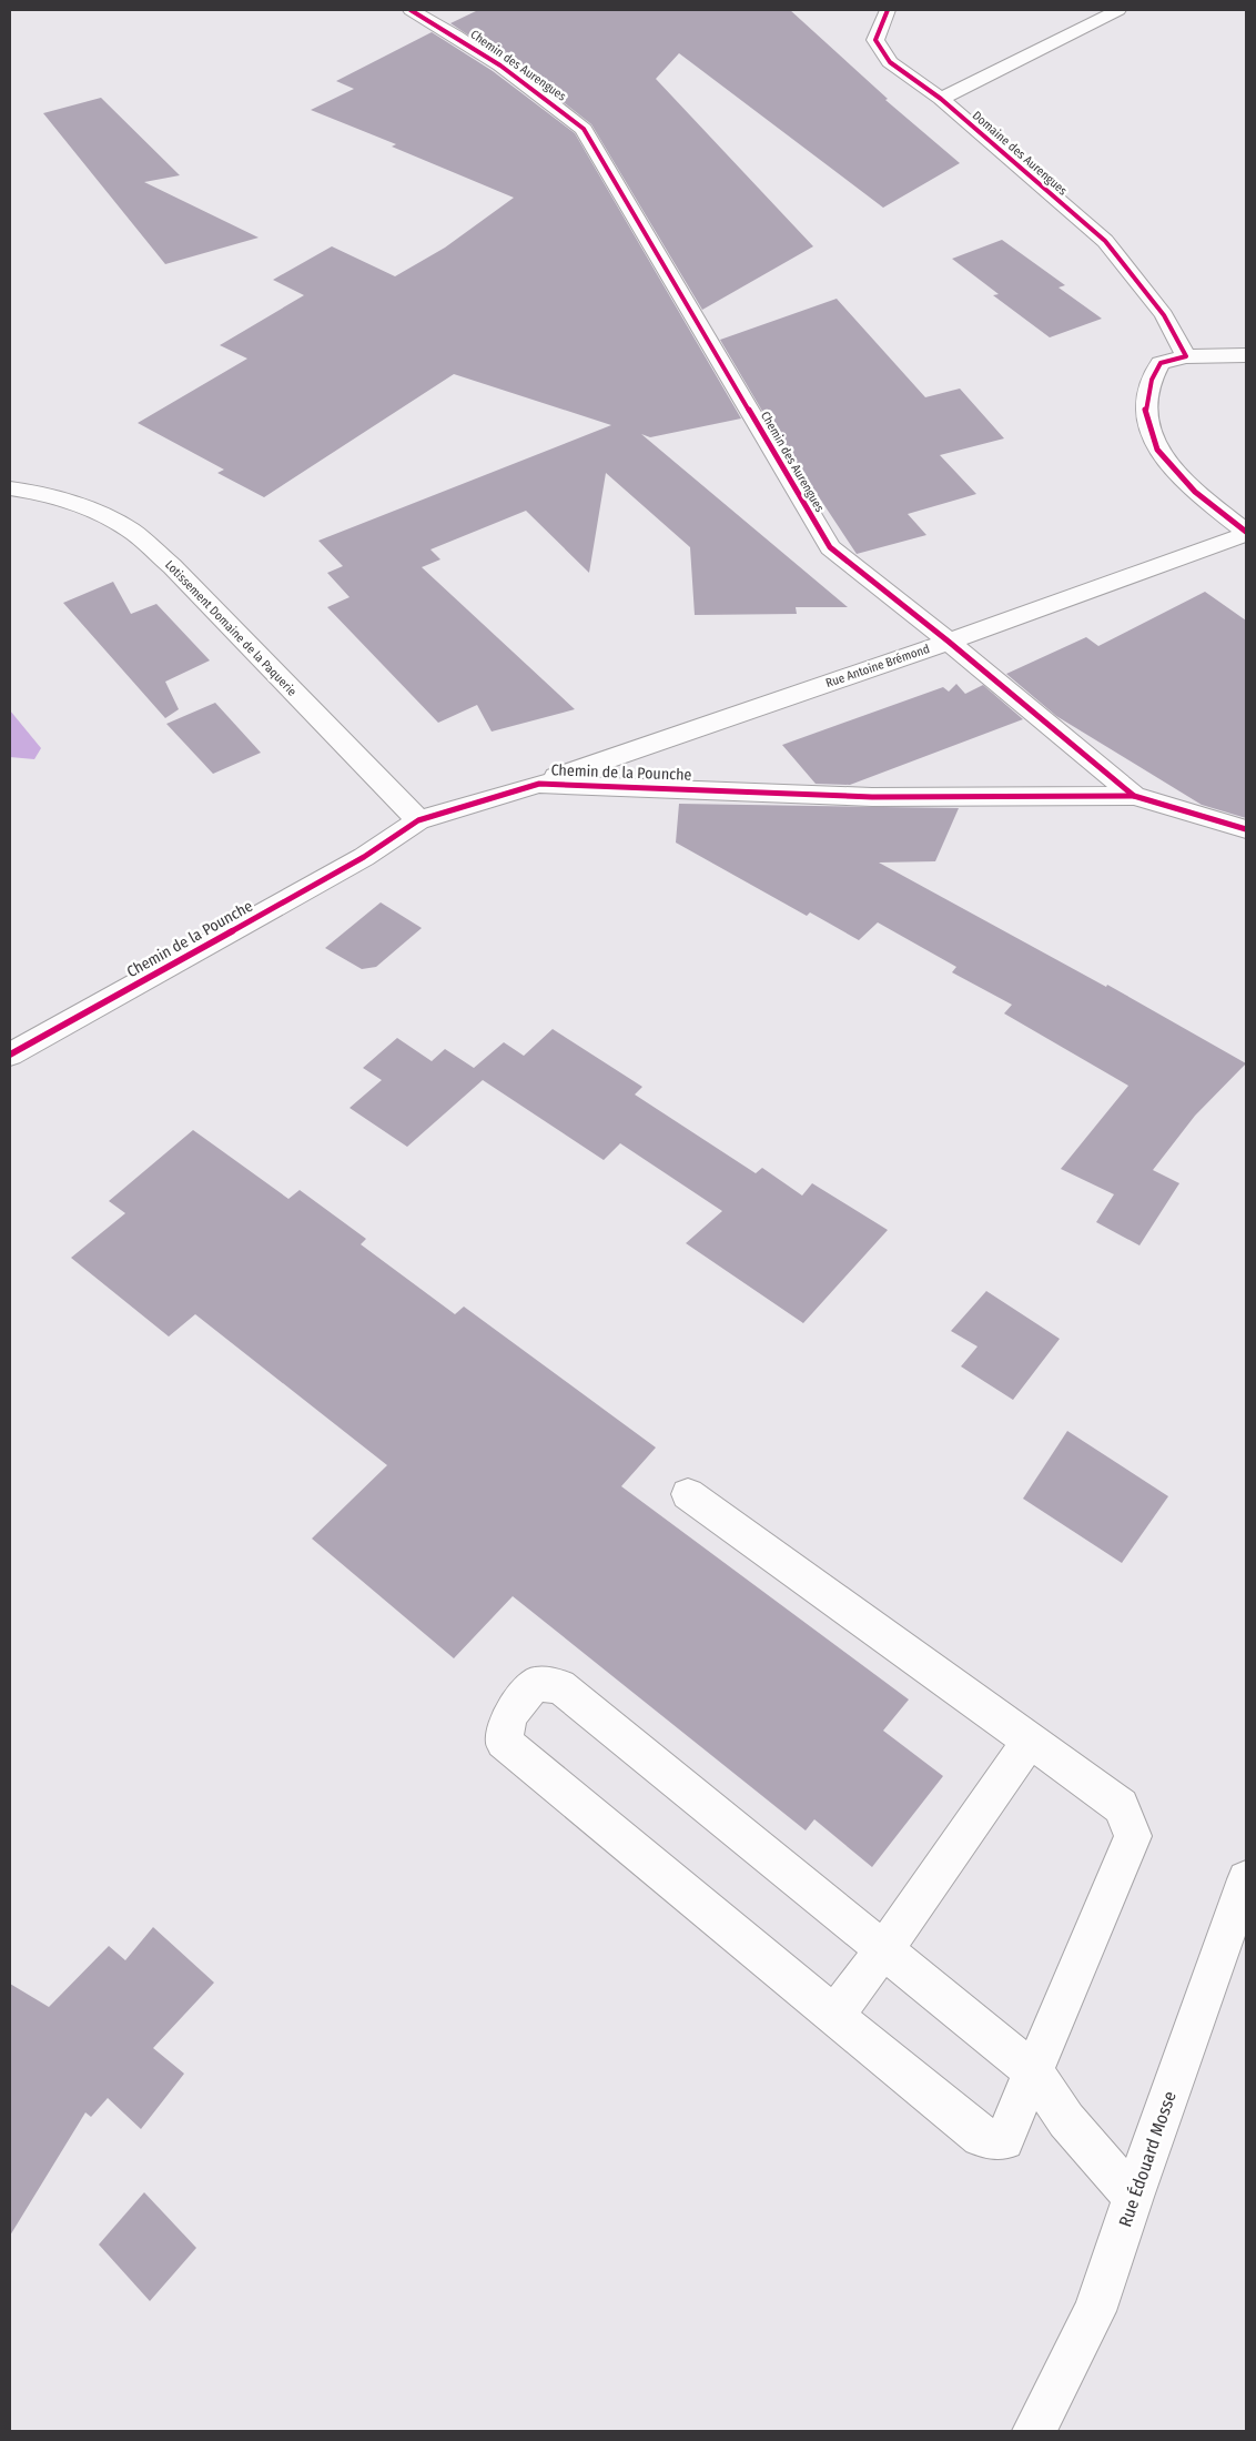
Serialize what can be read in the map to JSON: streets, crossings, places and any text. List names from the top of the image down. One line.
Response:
{"streets":{"street":["Chemin des Aurengues","Domaine des Aurengues","Lotissement Domaine de la Paquerie","Rue Antoine Brémond","Chemin de la Pounche","Rue Édouard Mosse"]},"crossings":[["Chemin des Aurengues","Rue Antoine Brémond"],["Chemin des Aurengues","Chemin de la Pounche"],["Lotissement Domaine de la Paquerie","Chemin de la Pounche"],["Rue Antoine Brémond","Chemin de la Pounche"]]}
